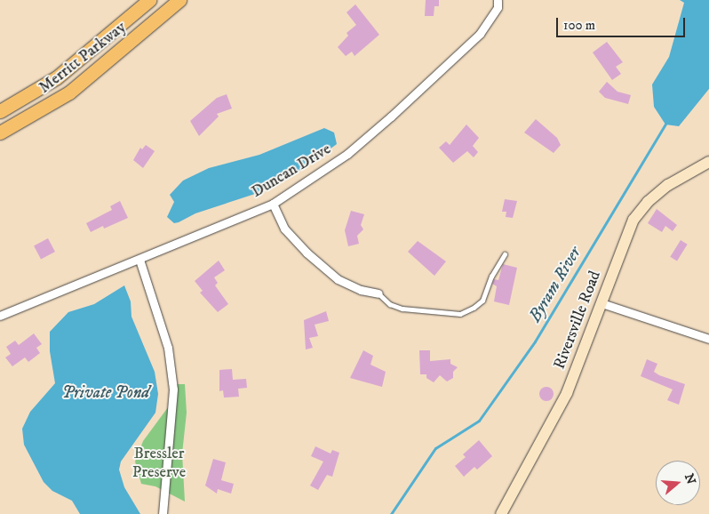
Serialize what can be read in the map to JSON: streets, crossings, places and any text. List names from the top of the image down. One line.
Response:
{"streets":{"highway":["Merritt Parkway"],"street":["Duncan Drive","Riversville Road"]},"water":["Byram River","Private Pond"],"parks":["Bressler Preserve"],"scale_bar":"100 m","north":"right"}
